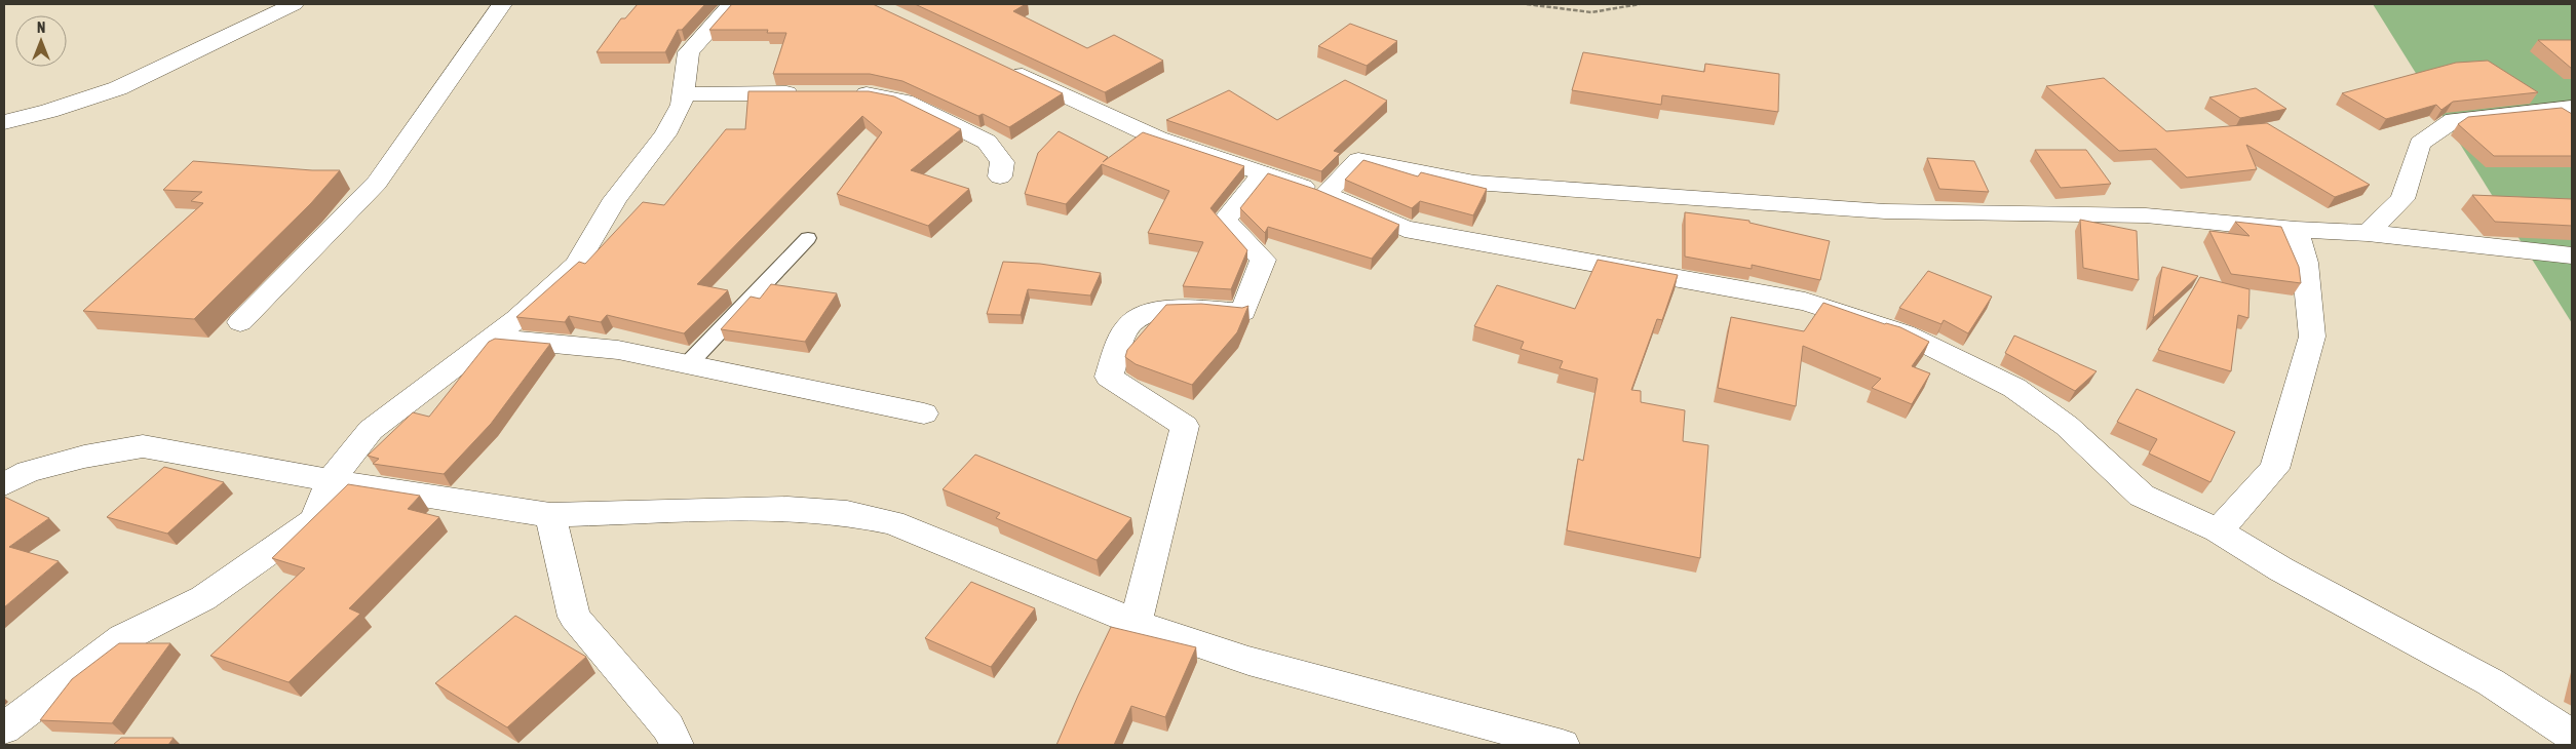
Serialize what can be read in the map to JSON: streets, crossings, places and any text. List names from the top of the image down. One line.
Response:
{"north":"top"}
